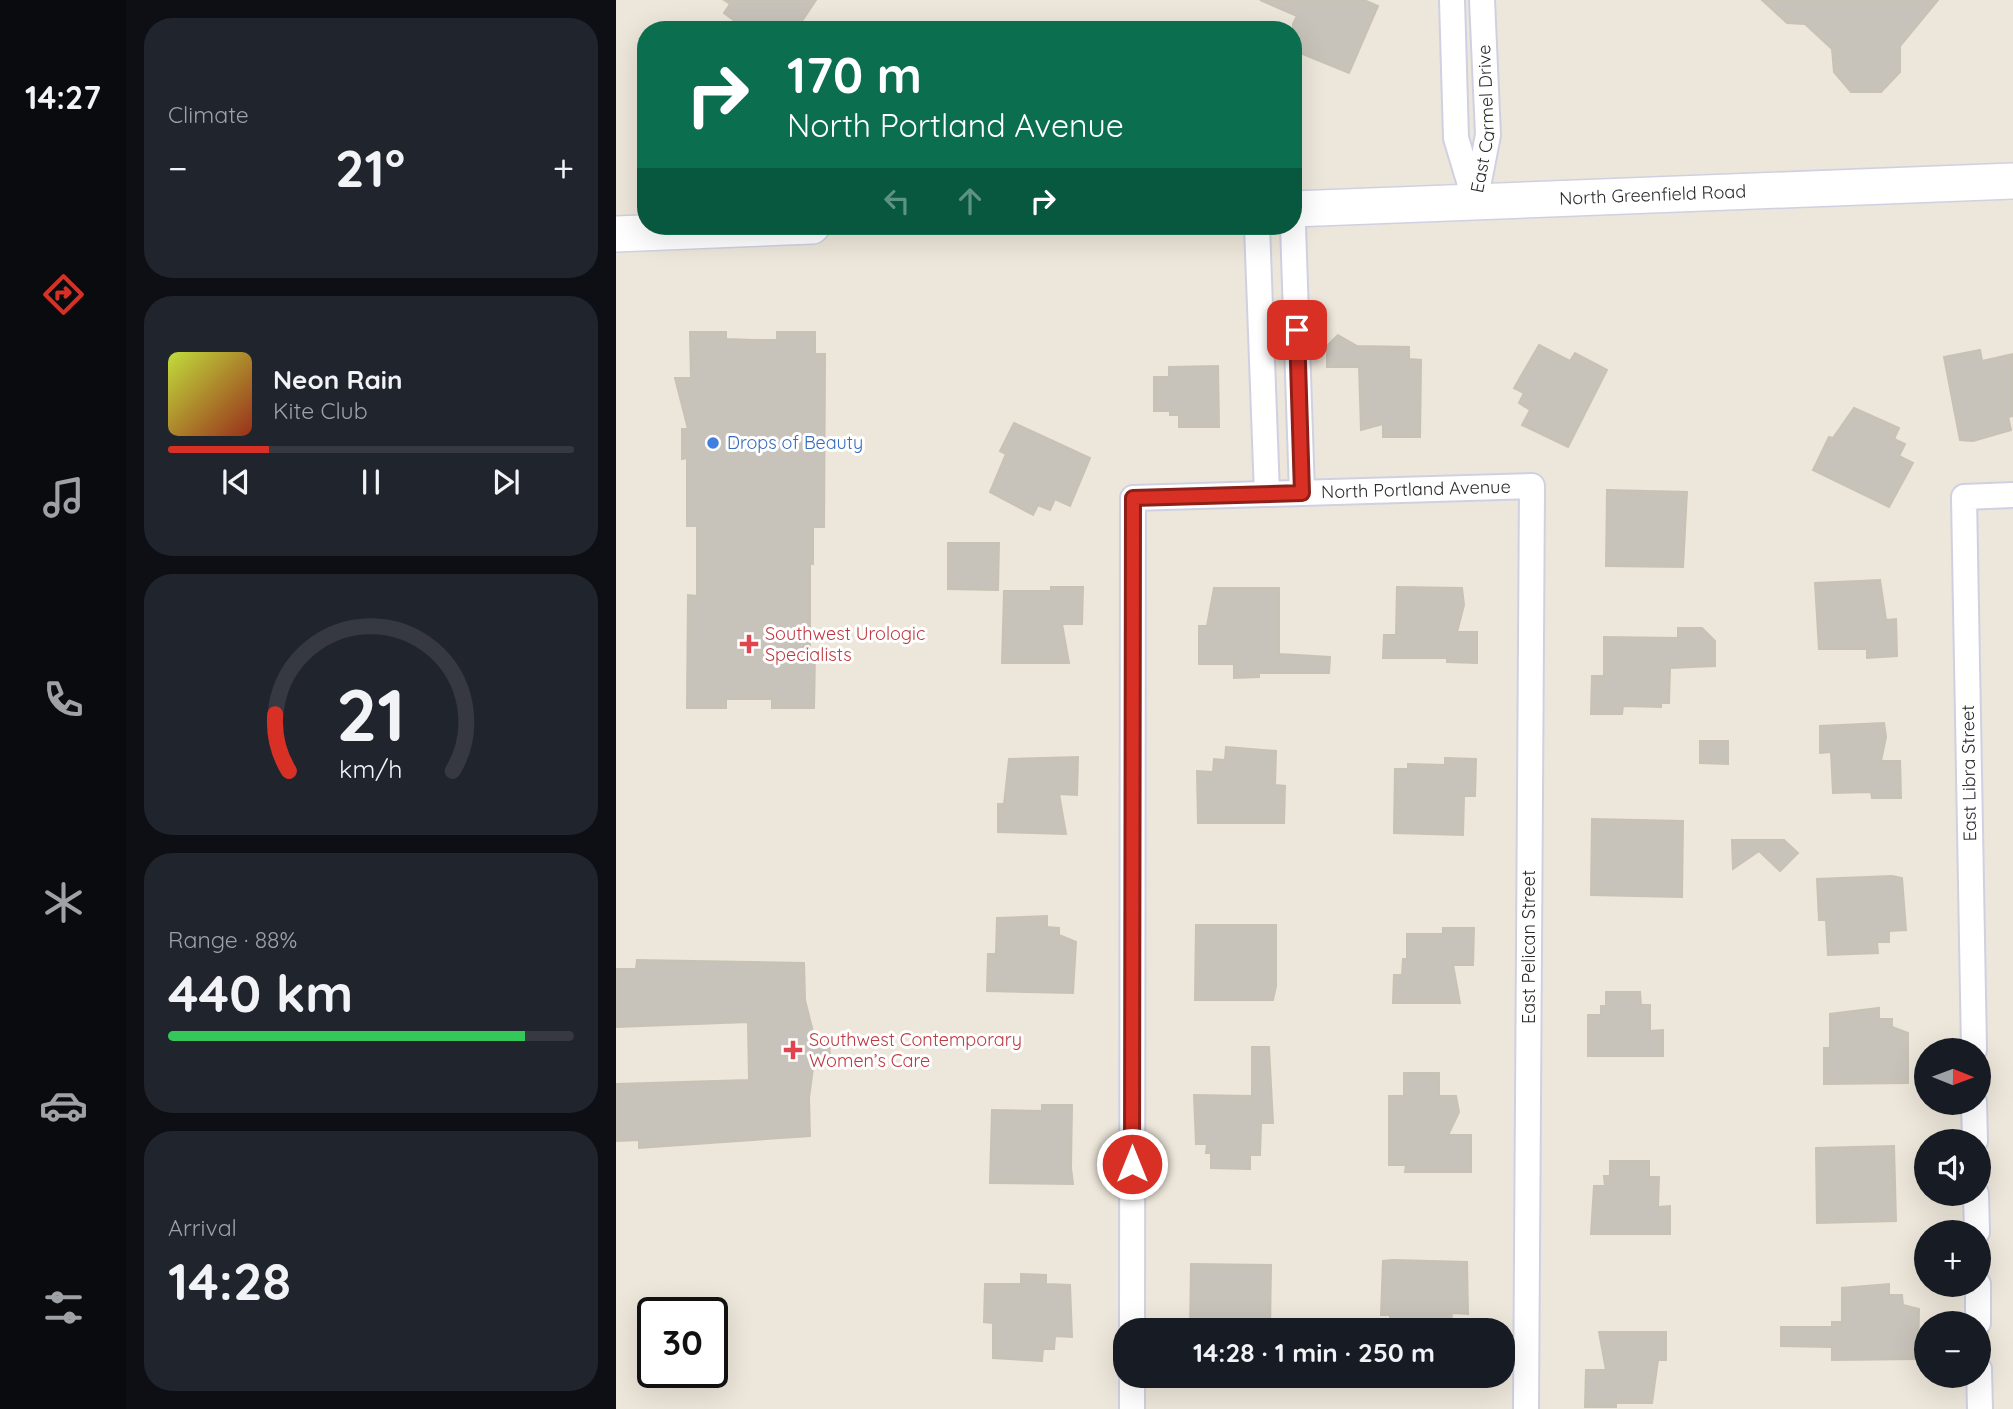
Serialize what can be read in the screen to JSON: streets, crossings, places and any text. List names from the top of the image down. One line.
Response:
{"streets":{"main road":["North Greenfield Road"],"street":["East Carmel Drive","North Portland Avenue","East Libra Street","East Pelican Street"]},"crossings":[["East Carmel Drive","North Greenfield Road"],["North Portland Avenue","East Pelican Street"]],"places":{"other":["Drops of Beauty"],"health":["Southwest Urologic Specialists","Southwest Contemporary Women’s Care"]},"north":"right","page":{"tabs":"14:27","tile":["Climate",["Range · 88%","440 km"],["Arrival","14:28"]],"turn":["170 m","North Portland Avenue"],"heat":["−","21°","+"],"song":["Neon Rain","Kite Club"],"map_buttons":["+","−"],"limit":"30","trip":"14:28 · 1 min · 250 m","gauge":["21","km/h"]}}
